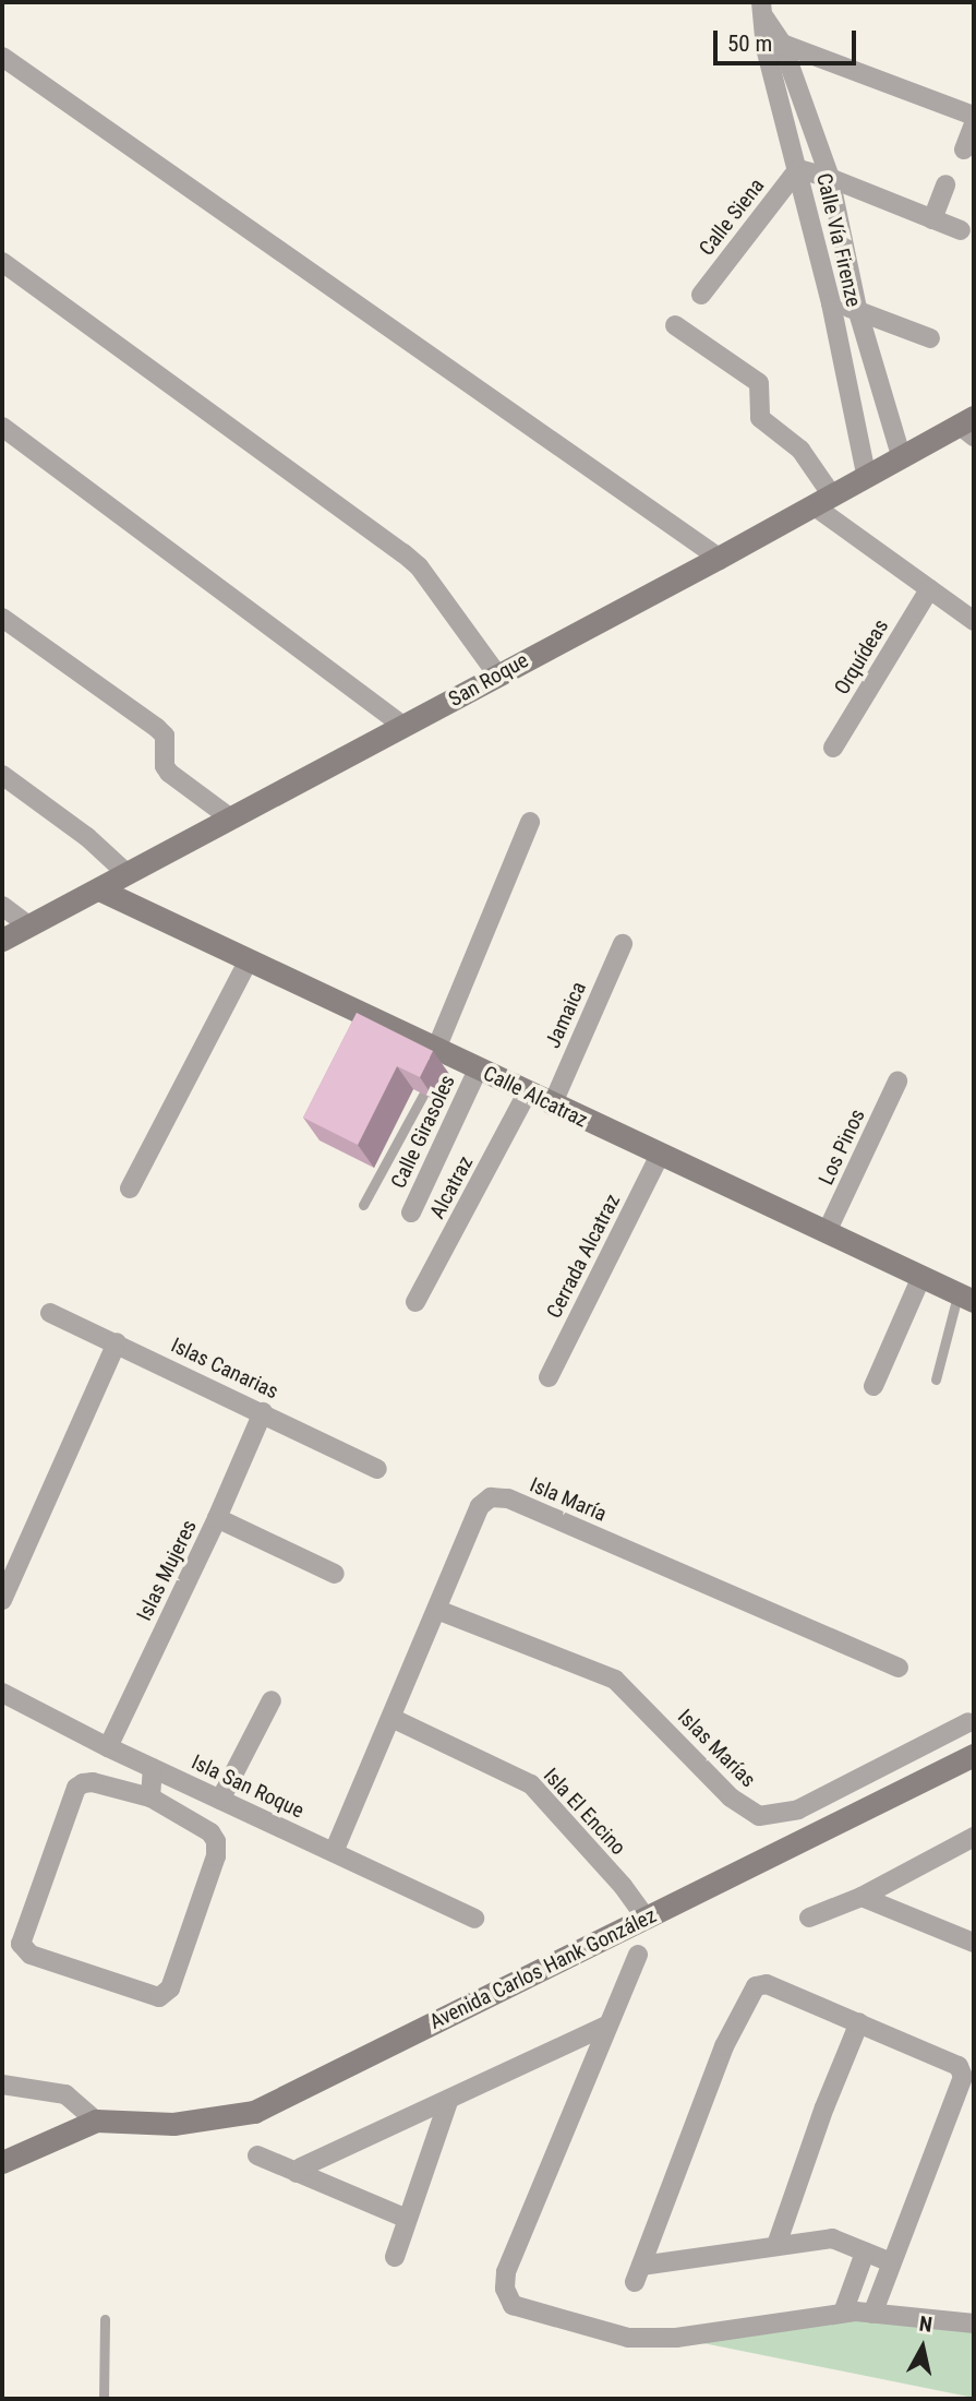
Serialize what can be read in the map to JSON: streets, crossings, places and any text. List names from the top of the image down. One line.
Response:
{"streets":{"main road":["San Roque","Calle Alcatraz","Avenida Carlos Hank González"],"street":["Calle Siena","Calle Vía Firenze","Orquídeas","Jamaica","Calle Girasoles","Los Pinos","Alcatraz","Cerrada Alcatraz","Islas Canarias","Isla María","Islas Mujeres","Islas Marías","Isla San Roque","Isla El Encino"]},"crossings":[["Calle Siena","Calle Vía Firenze"],["Calle Vía Firenze","San Roque"],["San Roque","Calle Alcatraz"],["Jamaica","Calle Alcatraz"],["Calle Alcatraz","Calle Girasoles"],["Calle Alcatraz","Los Pinos"],["Calle Alcatraz","Alcatraz"],["Calle Alcatraz","Cerrada Alcatraz"],["Islas Canarias","Islas Mujeres"],["Isla María","Islas Marías"],["Isla María","Isla San Roque"],["Isla María","Isla El Encino"],["Islas Mujeres","Isla San Roque"],["Isla El Encino","Avenida Carlos Hank González"]],"scale_bar":"50 m","north":"top"}
